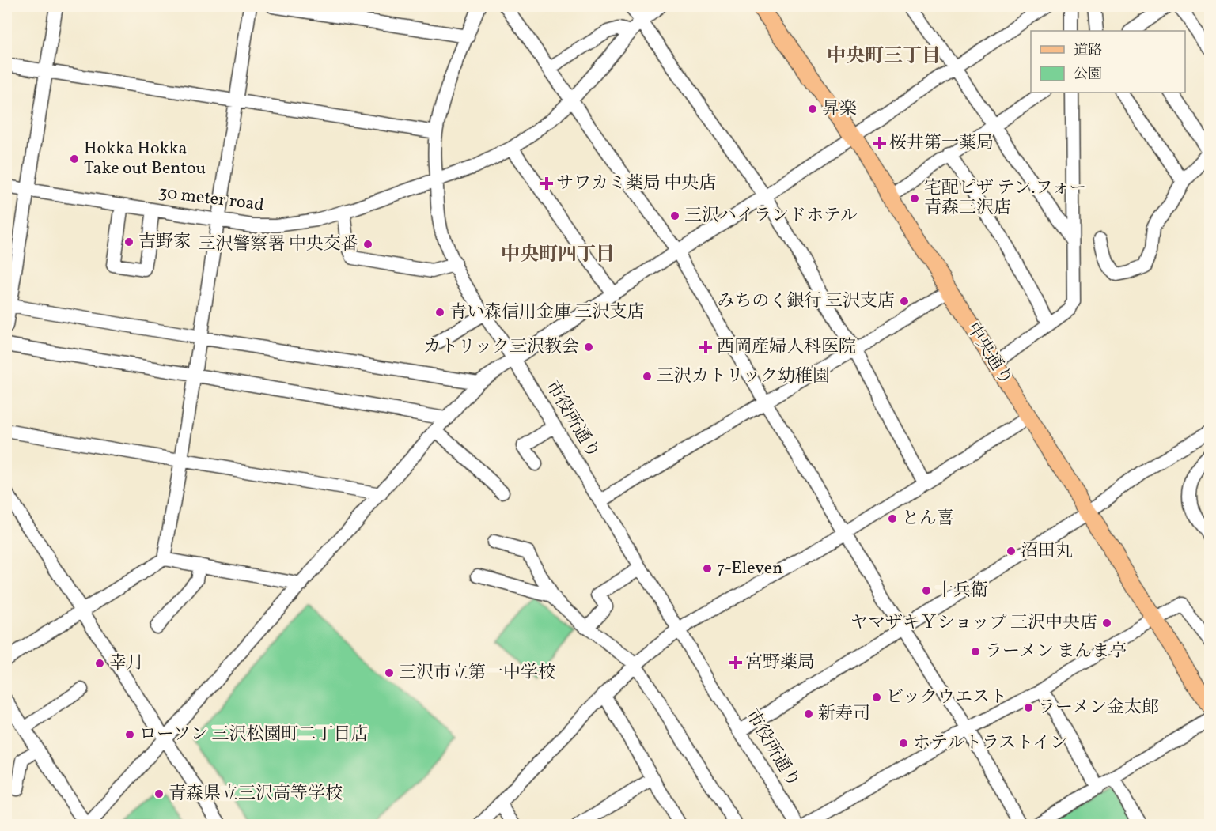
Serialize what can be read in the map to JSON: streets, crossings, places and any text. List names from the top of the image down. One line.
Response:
{"streets":{"main road":["中央通り"],"street":["30 meter road","市役所通り"]},"crossings":[["30 meter road","市役所通り"]],"districts":["中央町三丁目","中央町四丁目"],"places":{"other":["昇楽","Hokka Hokka Take out Bentou","宅配ピザ テン.フォー 青森三沢店","三沢ハイランドホテル","吉野家","三沢警察署 中央交番","みちのく銀行 三沢支店","青い森信用金庫 三沢支店","カトリック三沢教会","三沢カトリック幼稚園","とん喜","沼田丸","7-Eleven","十兵衛","ヤマザキＹショップ 三沢中央店","ラーメン まんま亭","幸月","三沢市立第一中学校","ビックウエスト","ラーメン金太郎","新寿司","ローソン 三沢松園町二丁目店","ホテルトラストイン","青森県立三沢高等学校"],"health":["桜井第一薬局","サワカミ薬局 中央店","西岡産婦人科医院","宮野薬局"]},"legend":["道路","公園"]}
